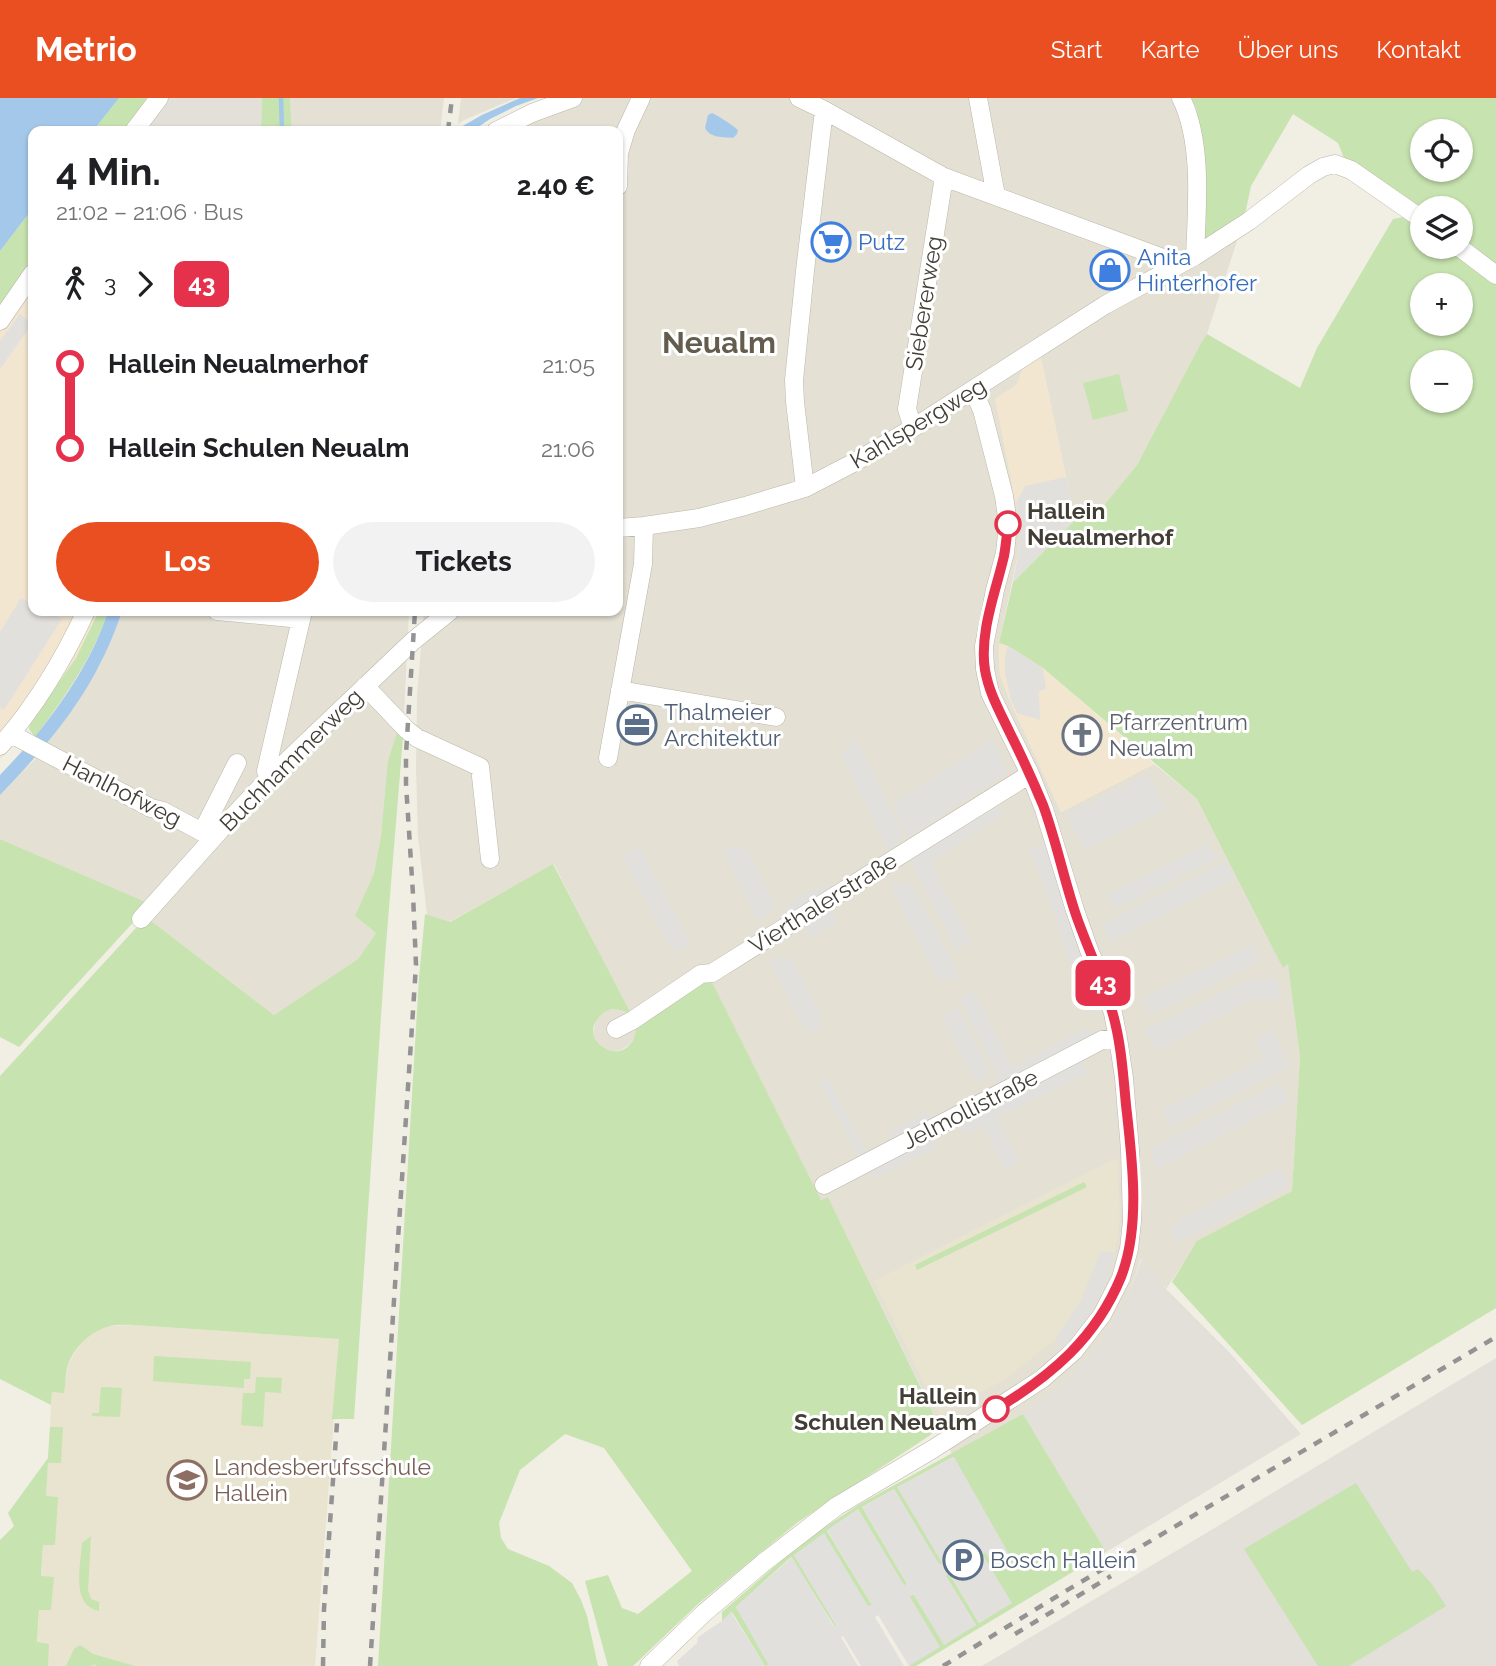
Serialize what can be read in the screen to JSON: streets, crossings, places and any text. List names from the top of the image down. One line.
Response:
{"streets":{"street":["Siebererweg","Kahlspergweg","Buchhammerweg","Hanlhofweg","Vierthalerstraße","Jelmollistraße"]},"crossings":[["Siebererweg","Kahlspergweg"]],"districts":["Neualm"],"places":{"supermarket":["Putz"],"shop":["Anita Hinterhofer"],"other":["Hallein Neualmerhof","Hallein Schulen Neualm"],"office":["Thalmeier Architektur"],"church":["Pfarrzentrum Neualm"],"school or university":["Landesberufsschule Hallein"],"parking":["Bosch Hallein"]},"lines":["bus line 43"],"page":{"header":"Metrio","nav":["Start","Karte","Über uns","Kontakt"],"on_map":"43","map_buttons":["+","−"],"heading":["4 Min.","21:02 – 21:06 · Bus","2.40 €"],"legs":["3","43"],"list":[{"name":"Hallein Neualmerhof","value":"21:05"},{"name":"Hallein Schulen Neualm","value":"21:06"}],"buttons":["Los","Tickets"]}}
